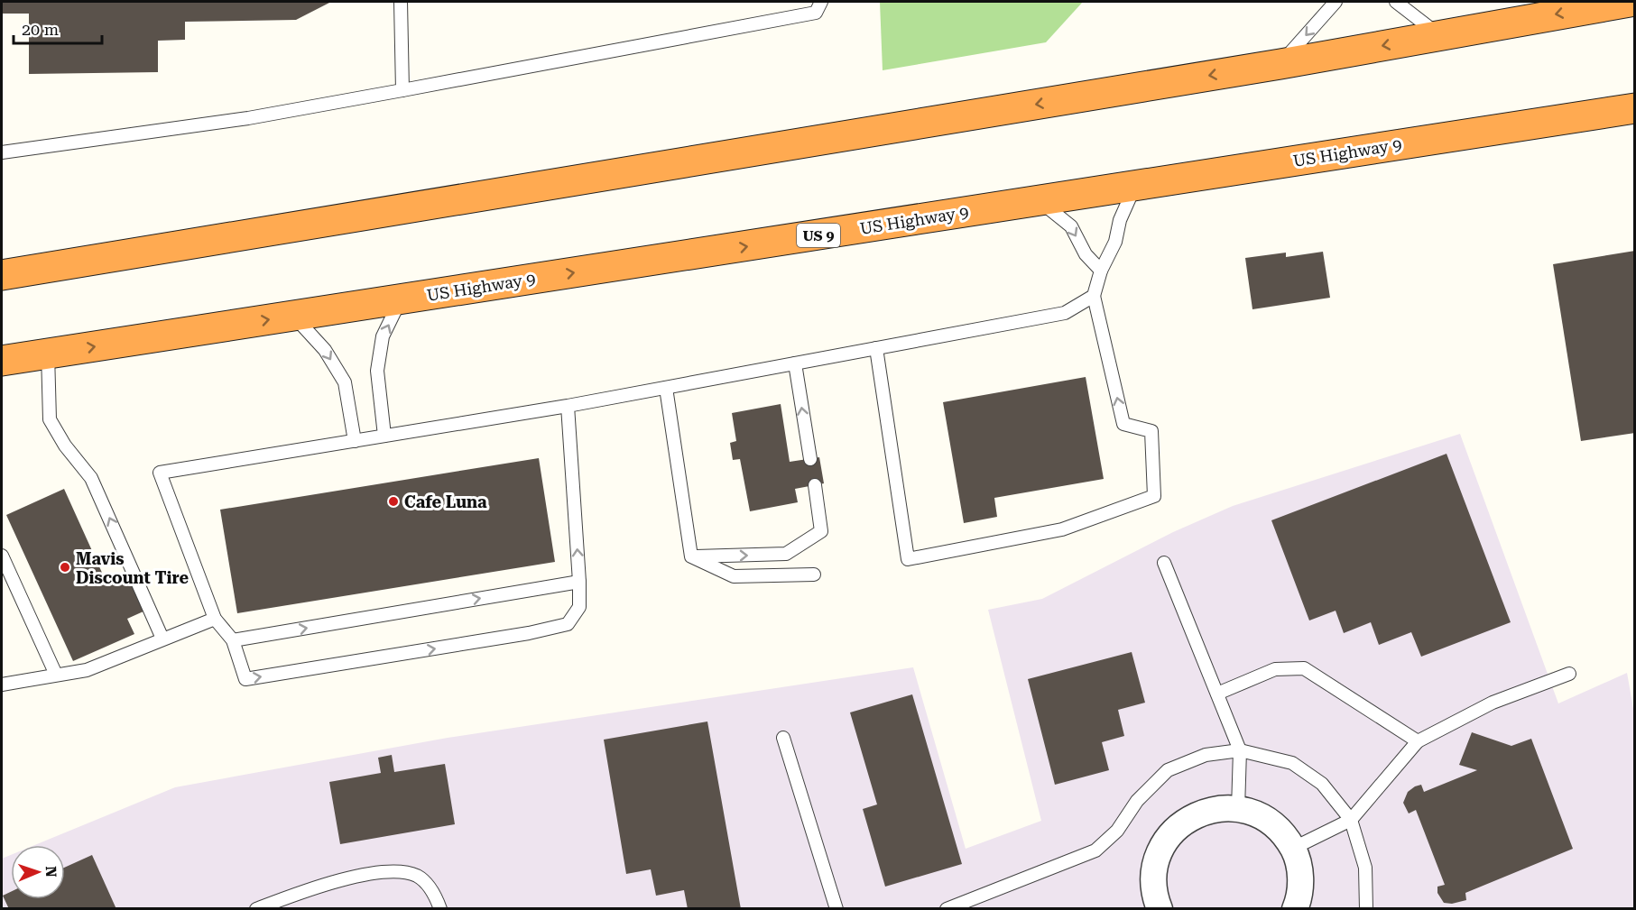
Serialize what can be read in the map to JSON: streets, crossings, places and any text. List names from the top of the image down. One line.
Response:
{"streets":{"highway":["US Highway 9","US 9"]},"places":["Cafe Luna","Mavis Discount Tire"],"scale_bar":"20 m","north":"right"}
